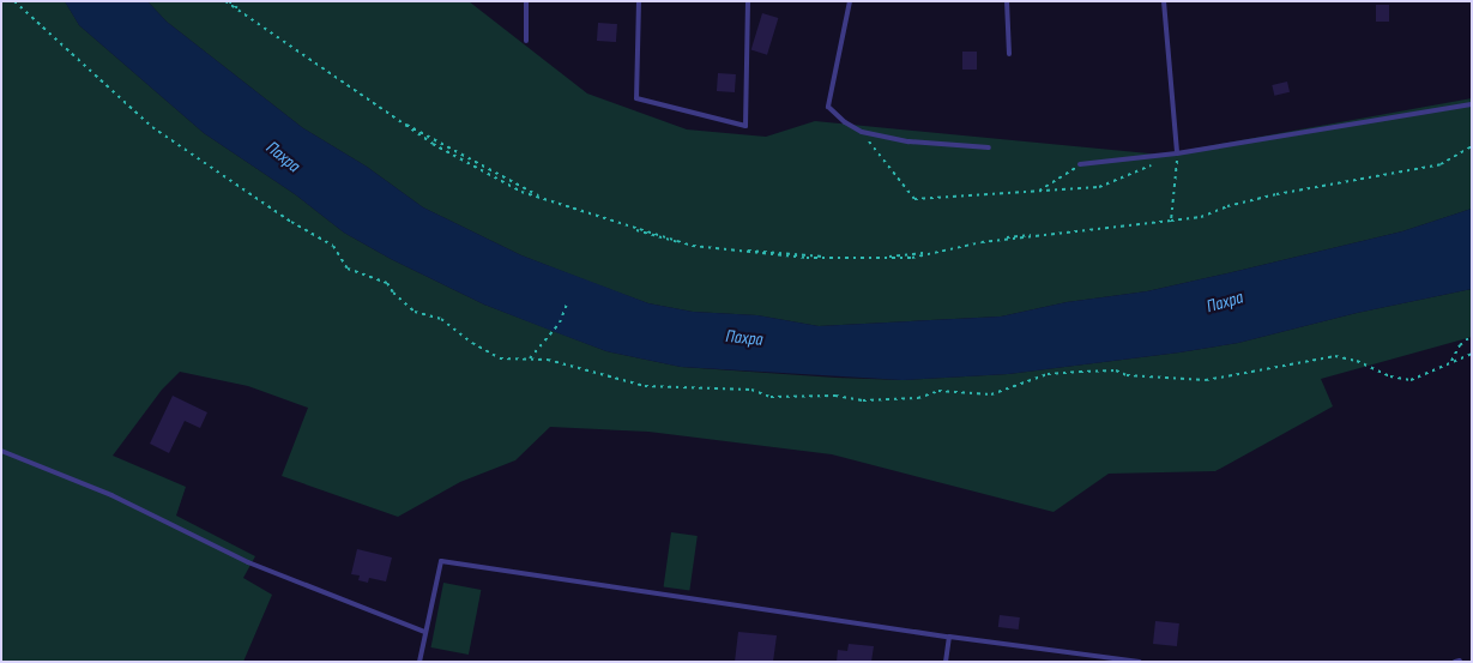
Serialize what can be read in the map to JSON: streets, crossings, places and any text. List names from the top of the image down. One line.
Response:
{"water":["Пахра"]}
